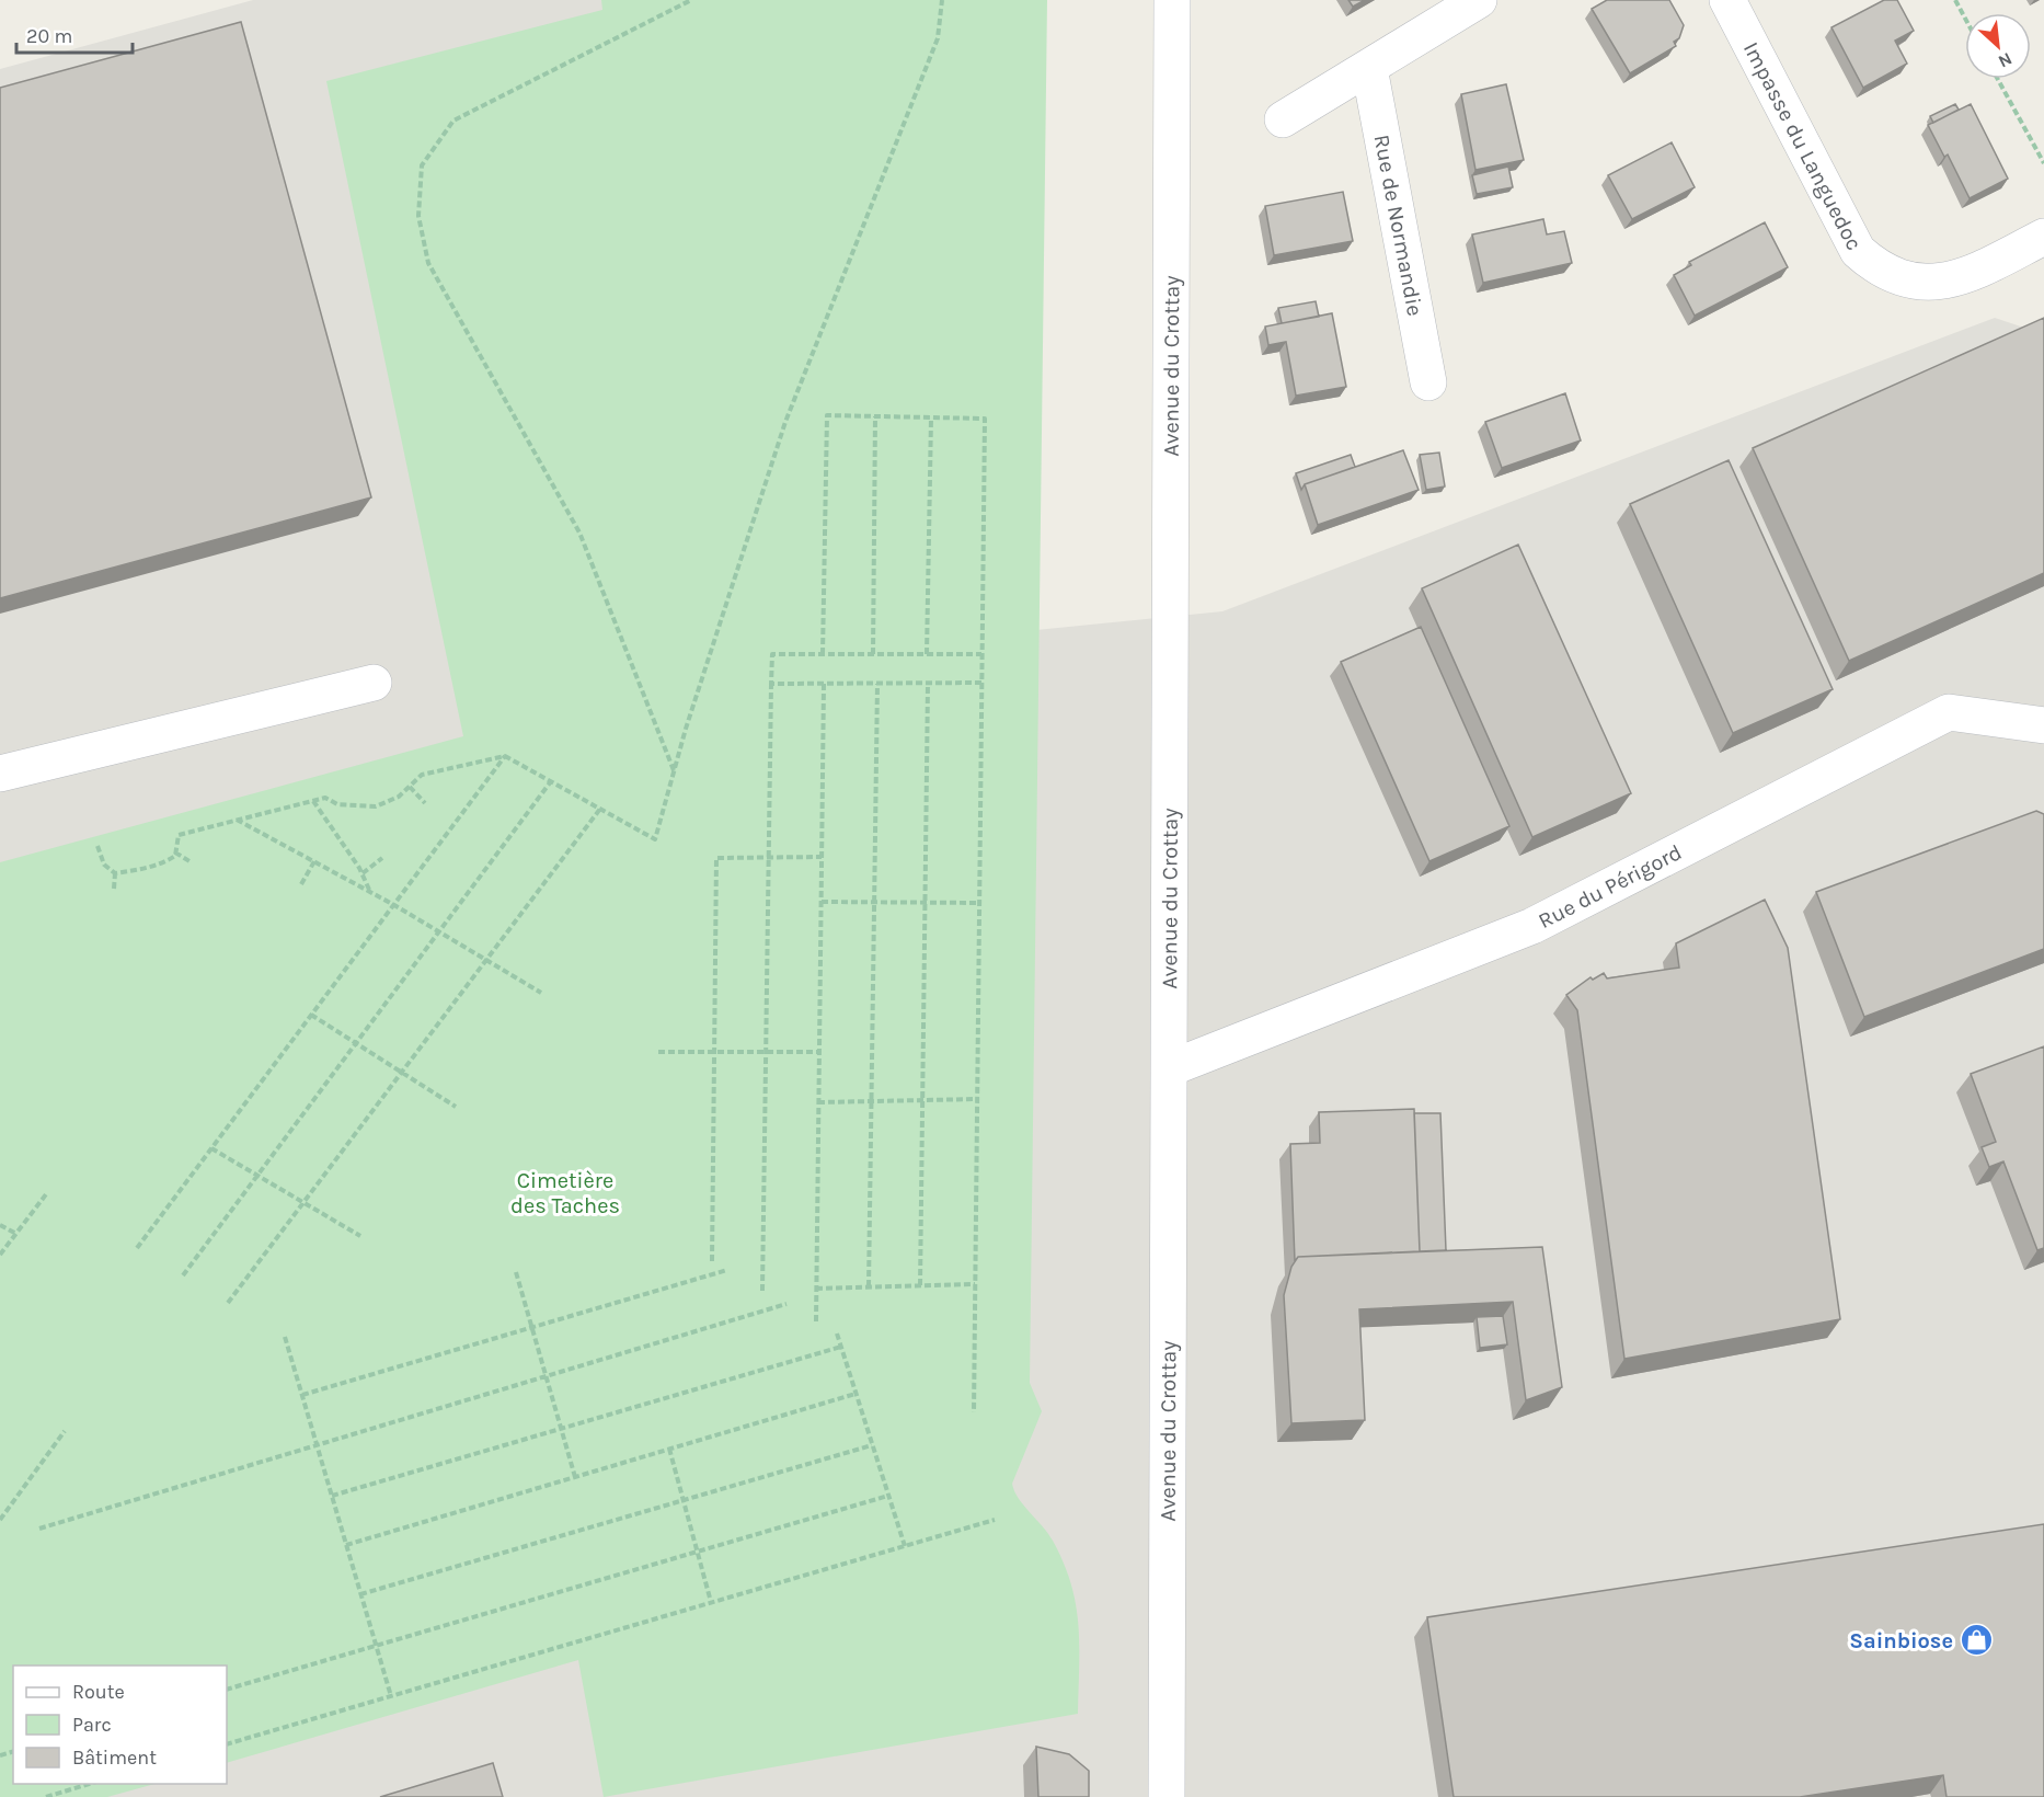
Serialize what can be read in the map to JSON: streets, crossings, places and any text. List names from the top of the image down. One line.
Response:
{"streets":{"street":["Impasse du Languedoc","Rue de Normandie","Avenue du Crottay","Rue du Périgord"]},"crossings":[["Avenue du Crottay","Rue du Périgord"]],"parks":["Cimetière des Taches"],"places":{"shop":["Sainbiose"]},"legend":["Route","Parc","Bâtiment"],"scale_bar":"20 m","north":"bottom right"}
